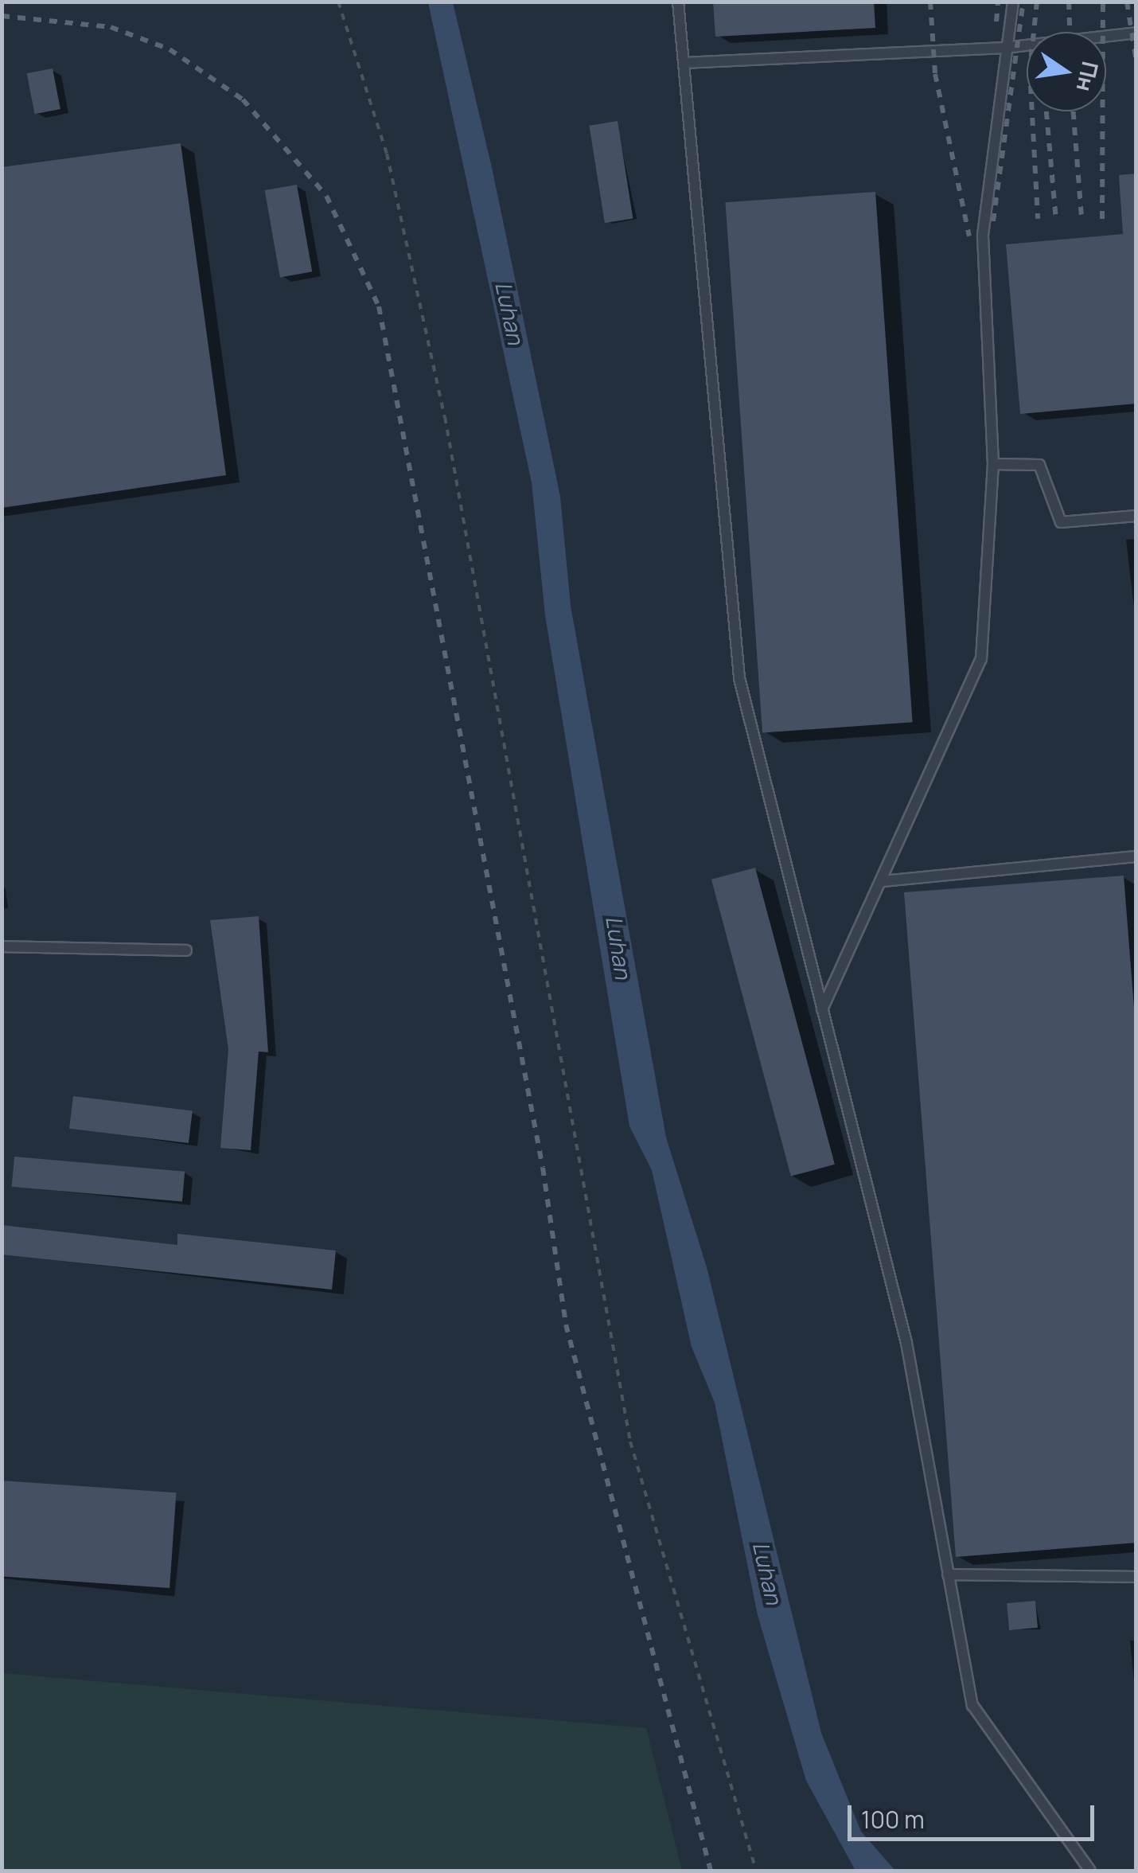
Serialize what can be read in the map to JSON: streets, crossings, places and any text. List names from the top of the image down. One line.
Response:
{"water":["Luhan"],"scale_bar":"100 m","north":"right"}
